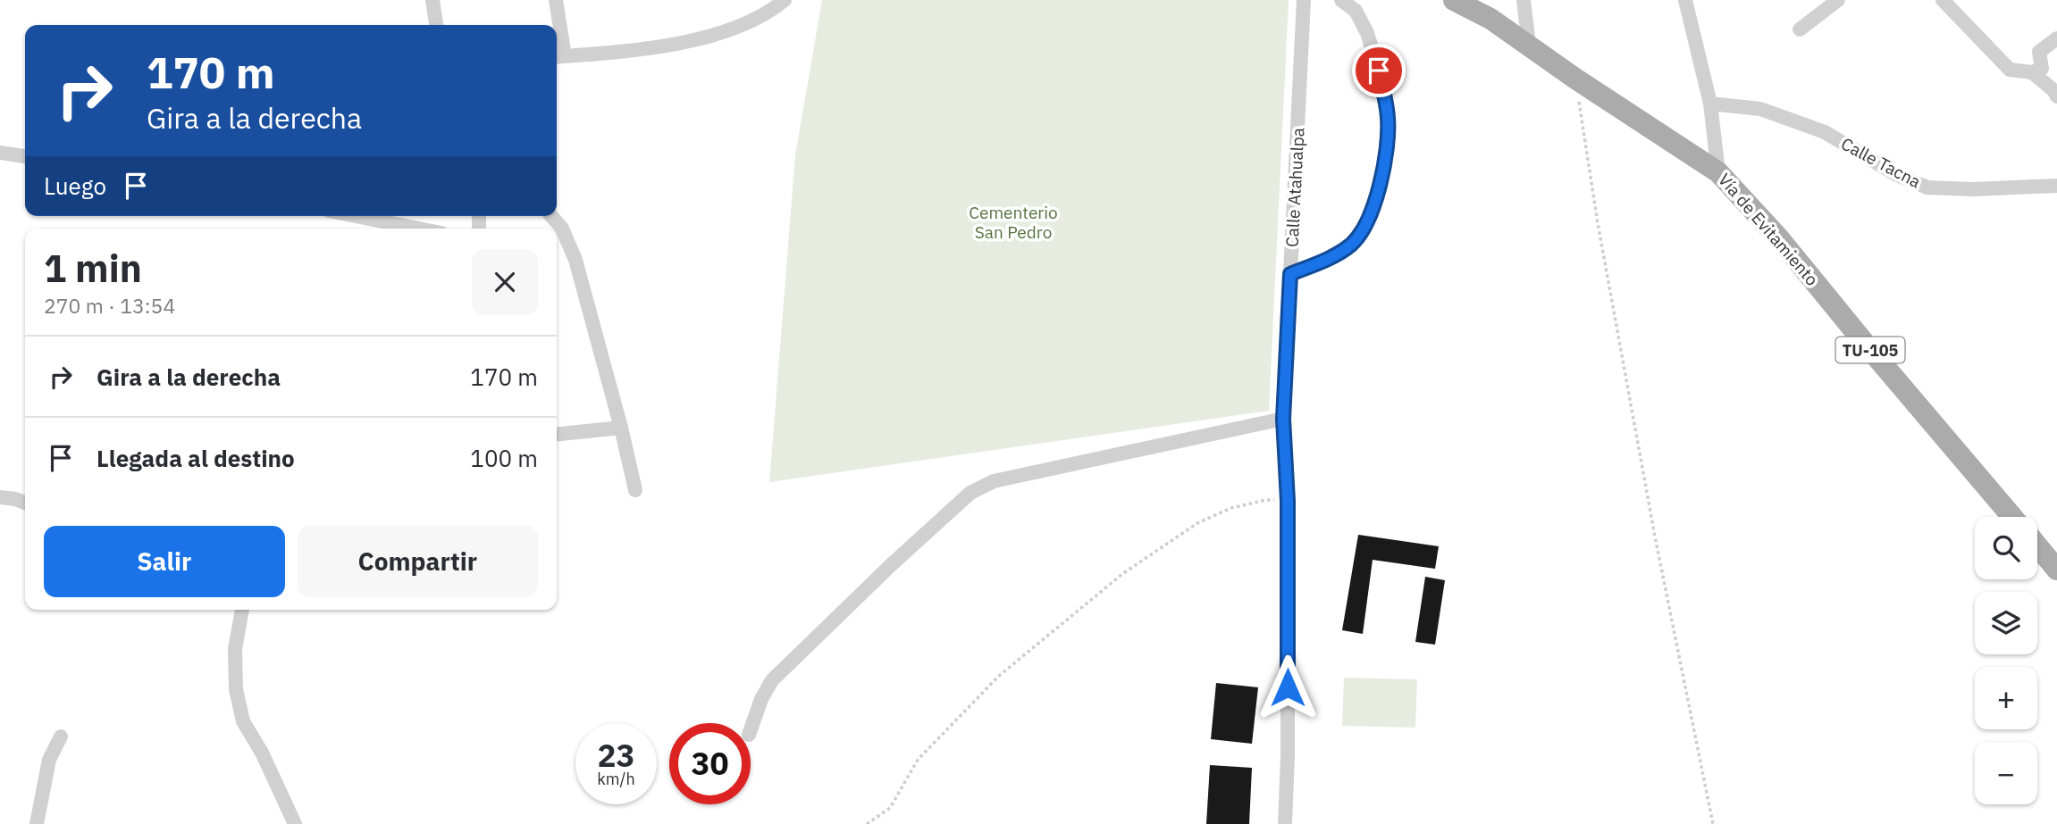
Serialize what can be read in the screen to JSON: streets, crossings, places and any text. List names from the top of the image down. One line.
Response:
{"streets":{"main road":["Vía de Evitamiento","TU-105"],"street":["Calle Tacna","Calle Atahualpa"]},"parks":["Cementerio San Pedro"],"page":{"turn":["170 m","Gira a la derecha"],"then":"Luego","heading":["1 min","270 m · 13:54"],"list":[{"name":"Gira a la derecha","value":"170 m"},{"name":"Llegada al destino","value":"100 m"}],"buttons":["Salir","Compartir"],"map_buttons":["+","−"],"speed":"23 km/h","limit":"30"}}
